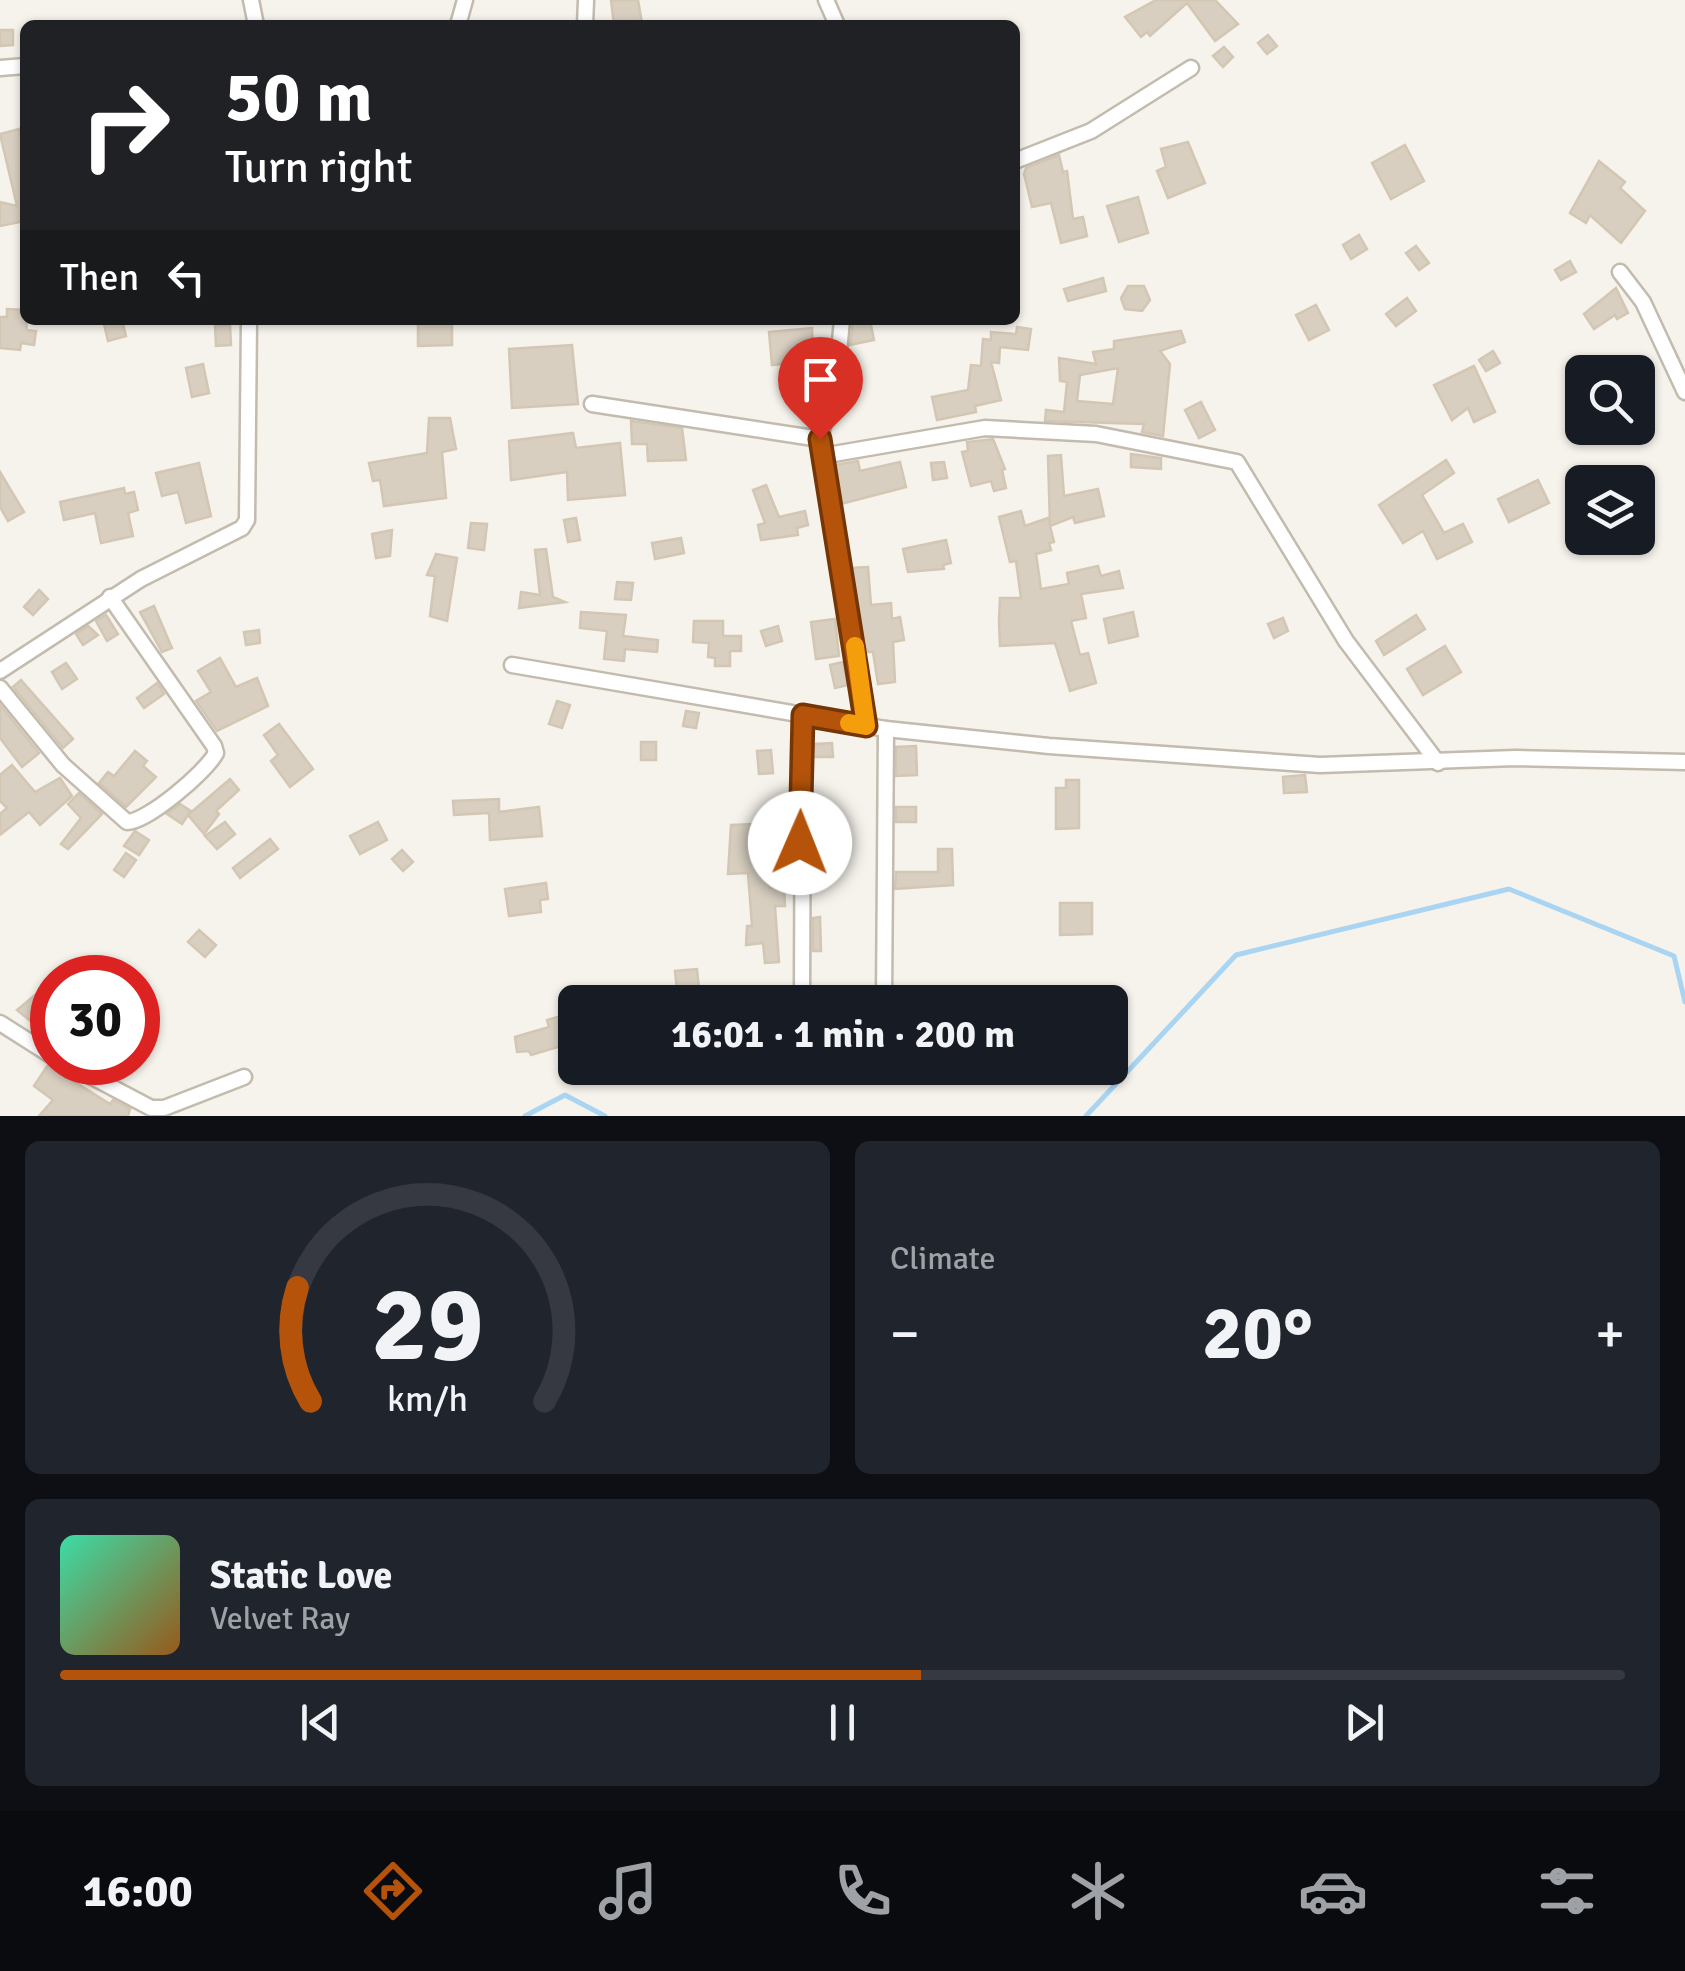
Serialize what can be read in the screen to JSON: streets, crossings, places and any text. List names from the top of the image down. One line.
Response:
{"page":{"turn":["50 m","Turn right"],"then":"Then","limit":"30","trip":"16:01 · 1 min · 200 m","tile":"Climate","heat":["−","20°","+"],"song":["Static Love","Velvet Ray"],"tabs":"16:00","gauge":["29","km/h"]}}
